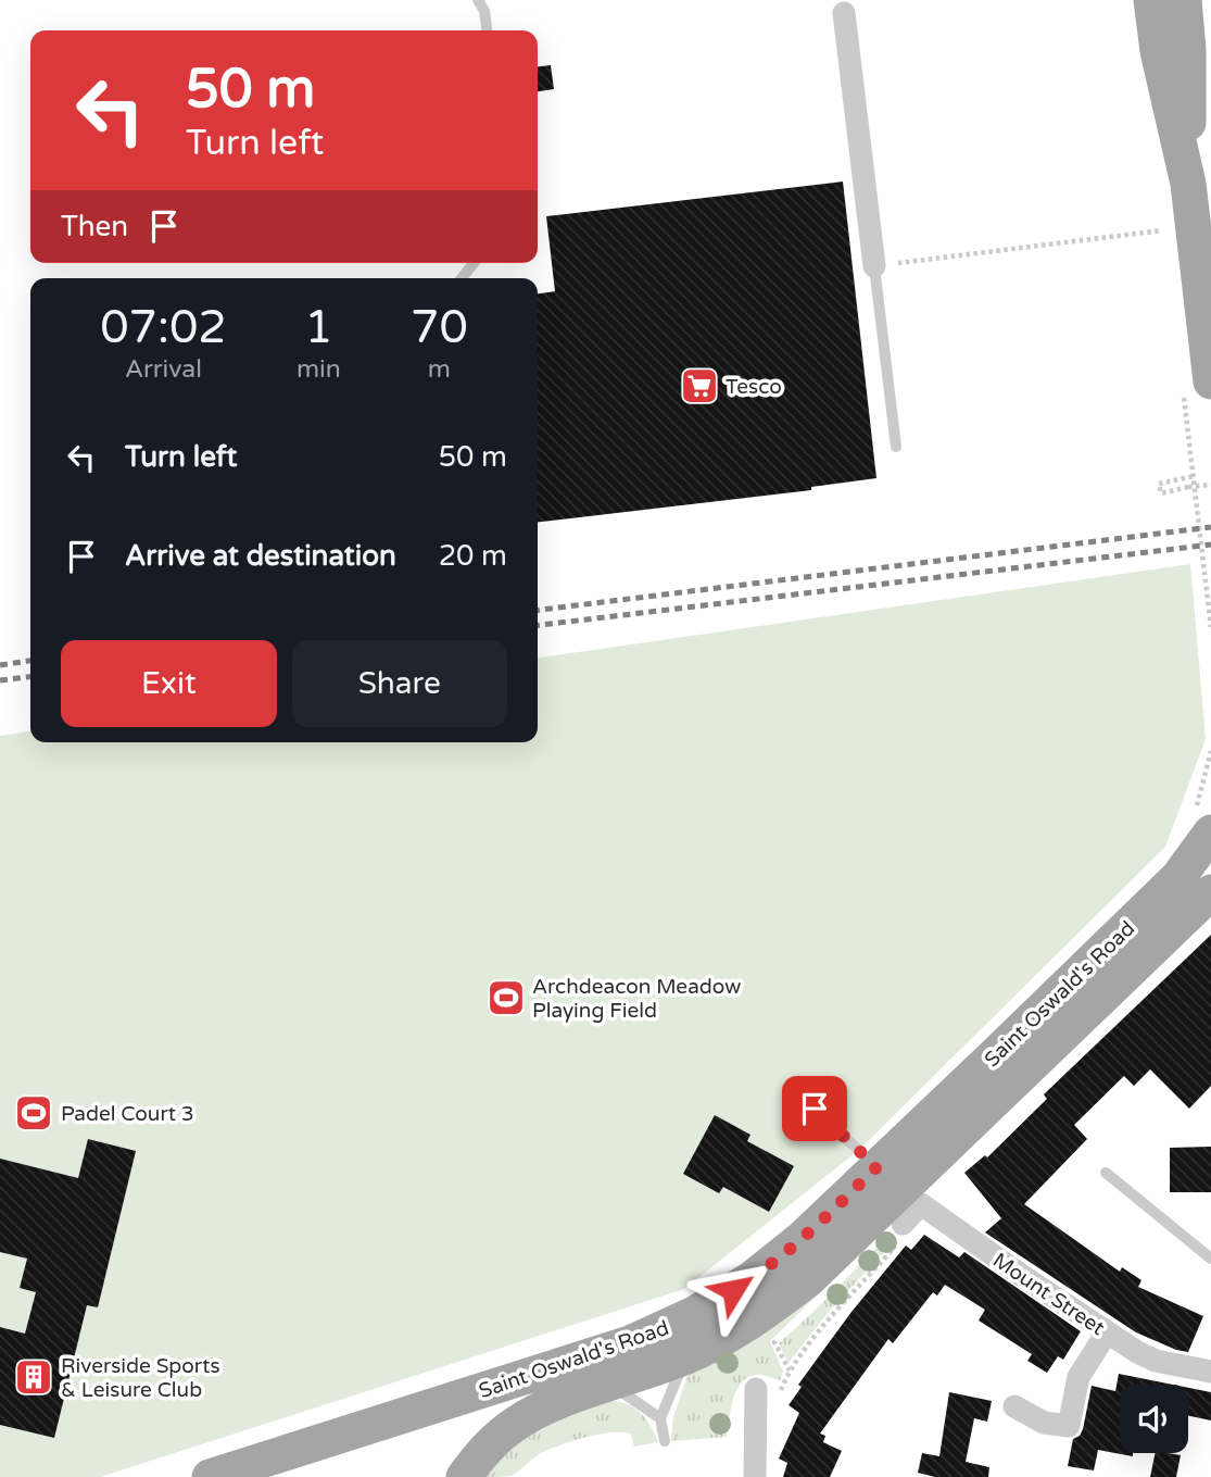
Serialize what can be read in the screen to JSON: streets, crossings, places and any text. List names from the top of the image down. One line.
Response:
{"streets":{"main road":["Saint Oswald's Road"],"street":["Mount Street"]},"places":{"supermarket":["Tesco"],"sports":["Archdeacon Meadow Playing Field","Padel Court 3"],"building":["Riverside Sports & Leisure Club"]},"page":{"turn":["50 m","Turn left"],"then":"Then","eta":["07:02","Arrival","1","min","70","m"],"list":[{"name":"Turn left","value":"50 m"},{"name":"Arrive at destination","value":"20 m"}],"buttons":["Exit","Share"]}}
